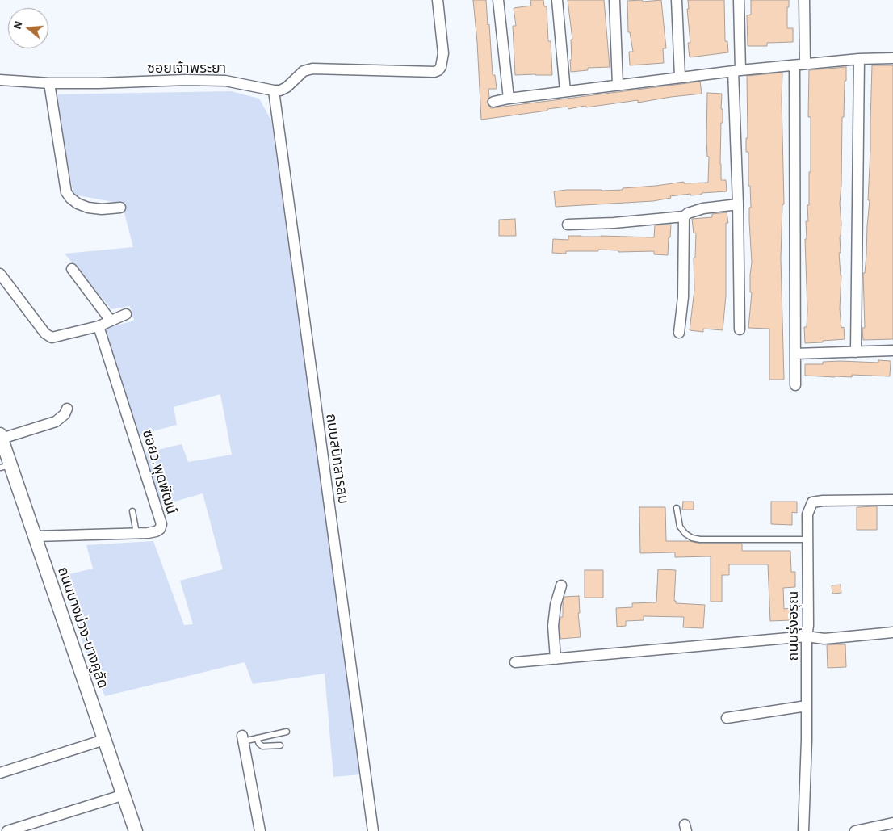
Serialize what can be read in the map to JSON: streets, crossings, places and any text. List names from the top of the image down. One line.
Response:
{"streets":{"street":["ซอยเจ้าพระยา","ถนนสนิทสารสม","ซอยว.พุดพัฒน์","ถนนรุ่งอรุณ","ถนนบางม่วง-บางคูลัด"]},"crossings":[["ซอยเจ้าพระยา","ถนนสนิทสารสม"],["ซอยว.พุดพัฒน์","ถนนบางม่วง-บางคูลัด"]],"north":"left"}
